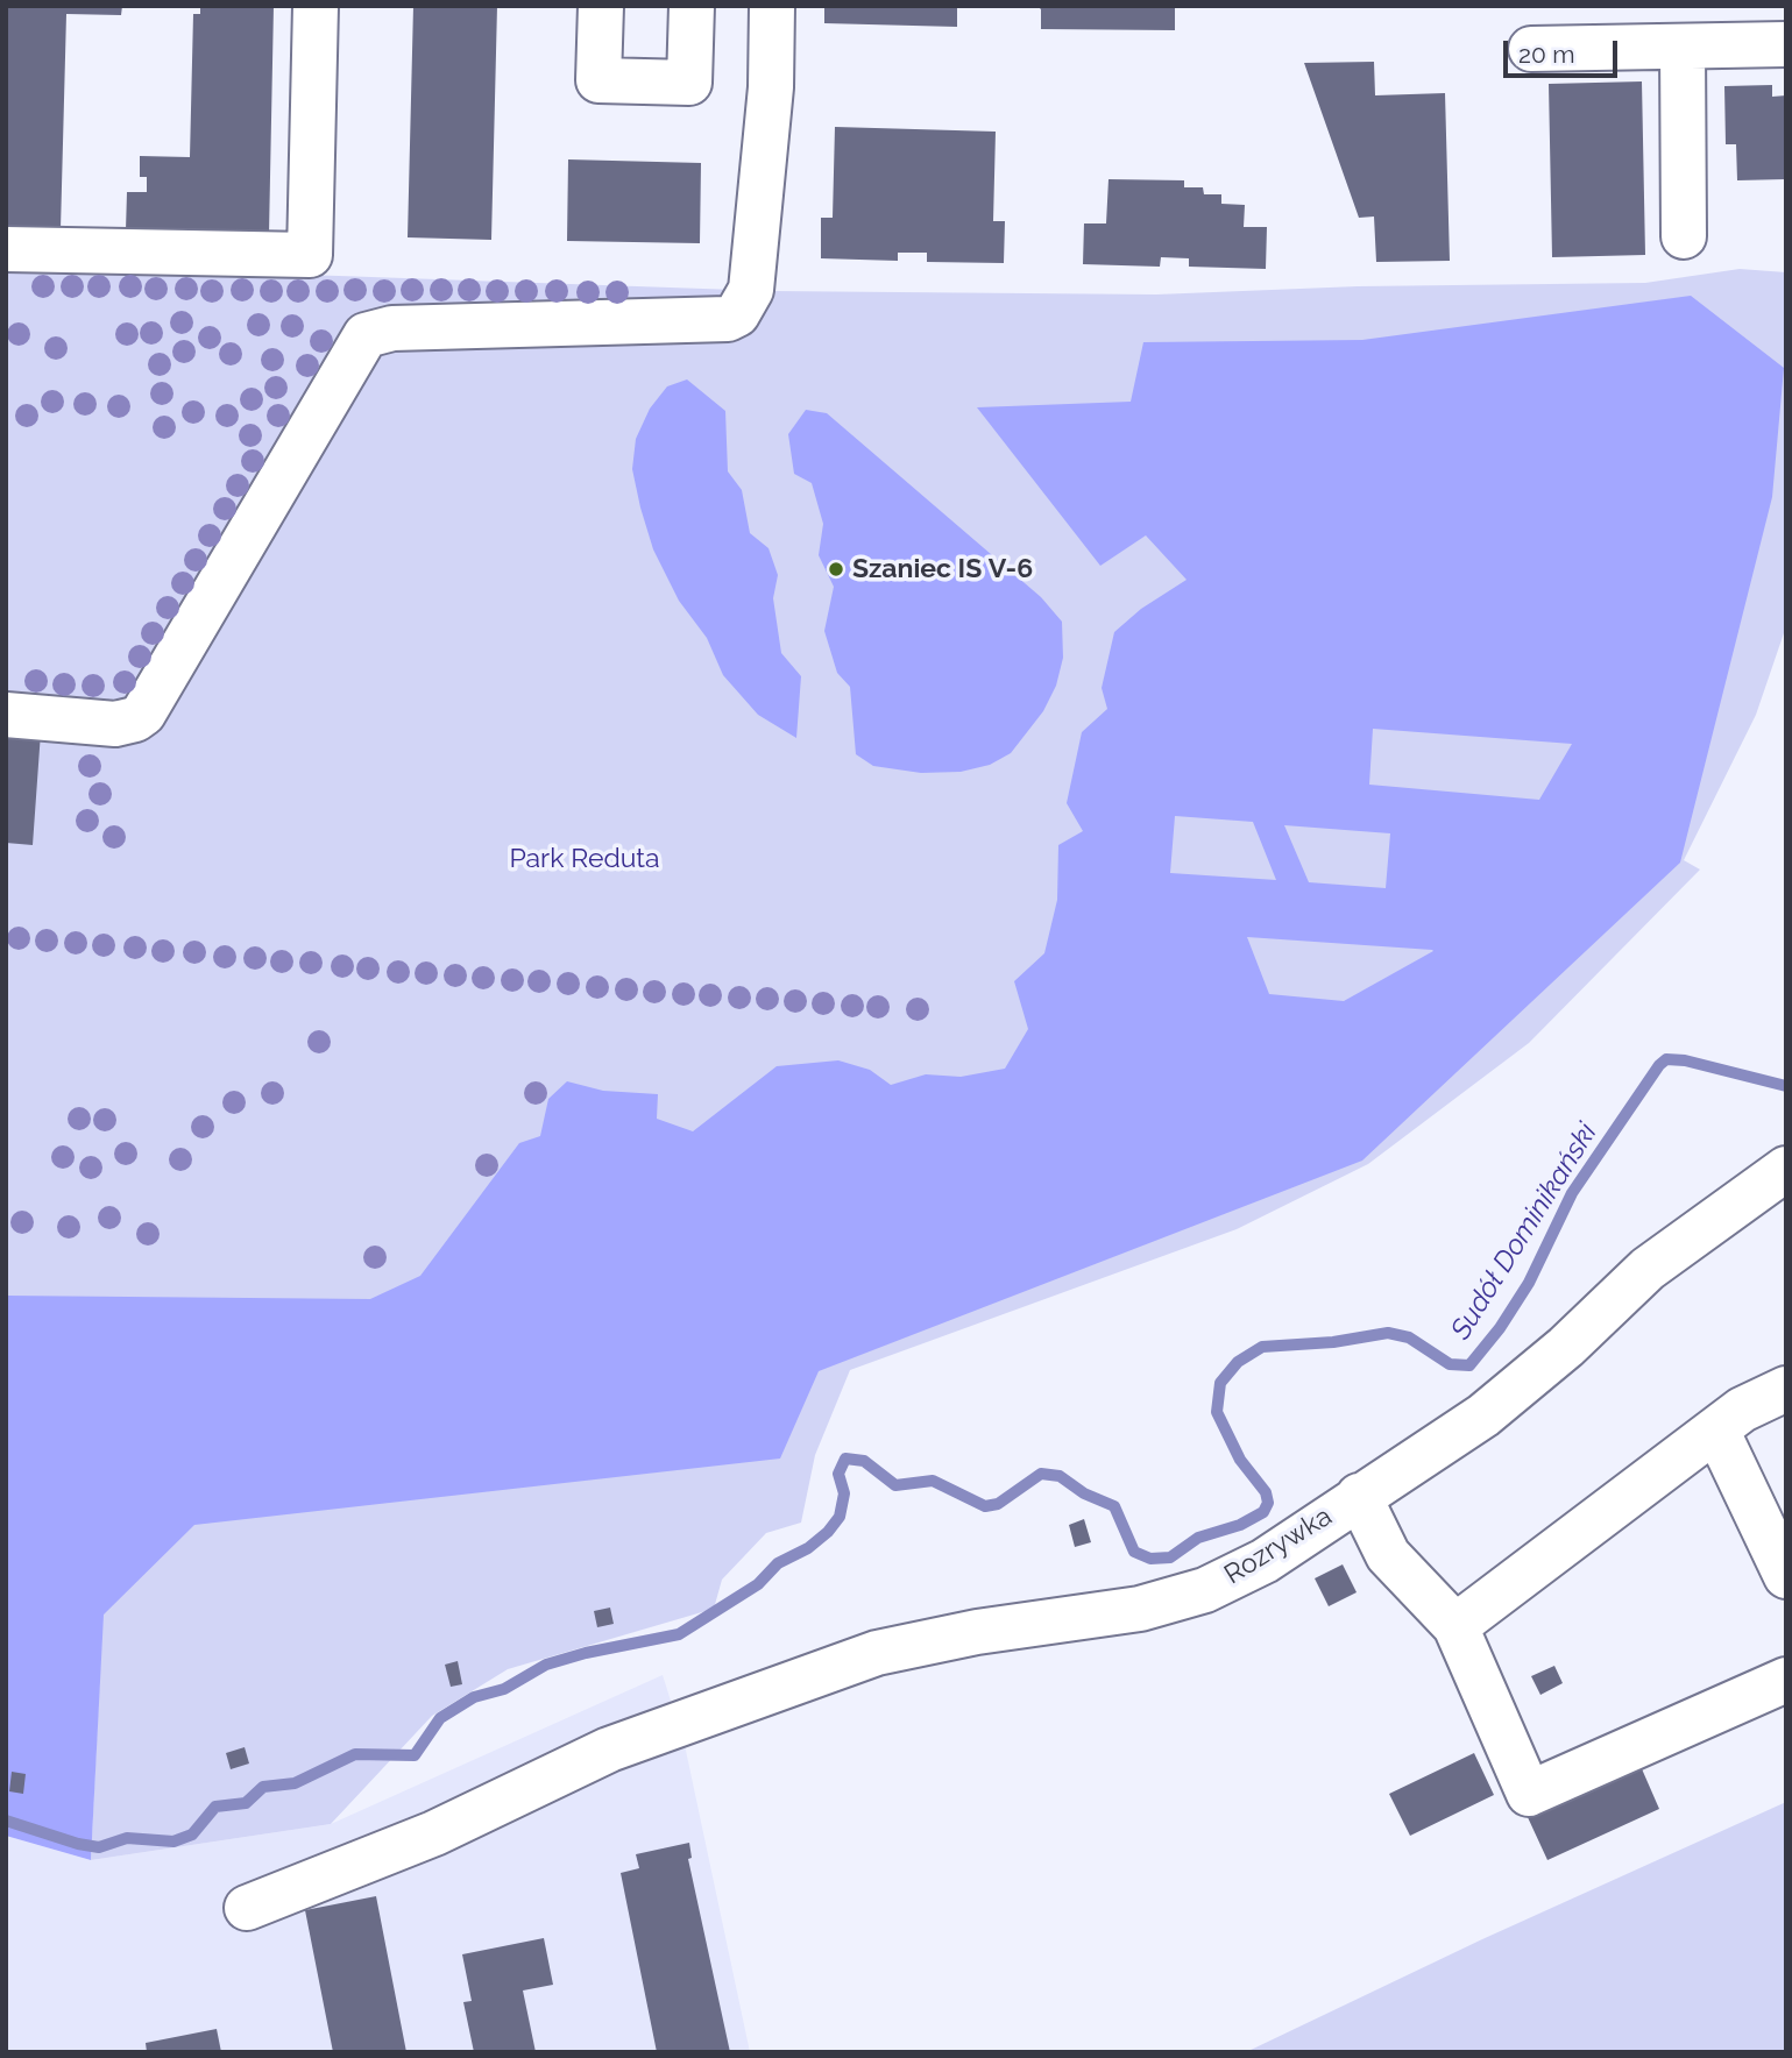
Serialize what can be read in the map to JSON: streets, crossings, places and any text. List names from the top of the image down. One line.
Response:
{"streets":{"street":["Rozrywka"]},"water":["Sudół Dominikański"],"parks":["Park Reduta"],"places":["Szaniec IS V-6"],"scale_bar":"20 m"}
